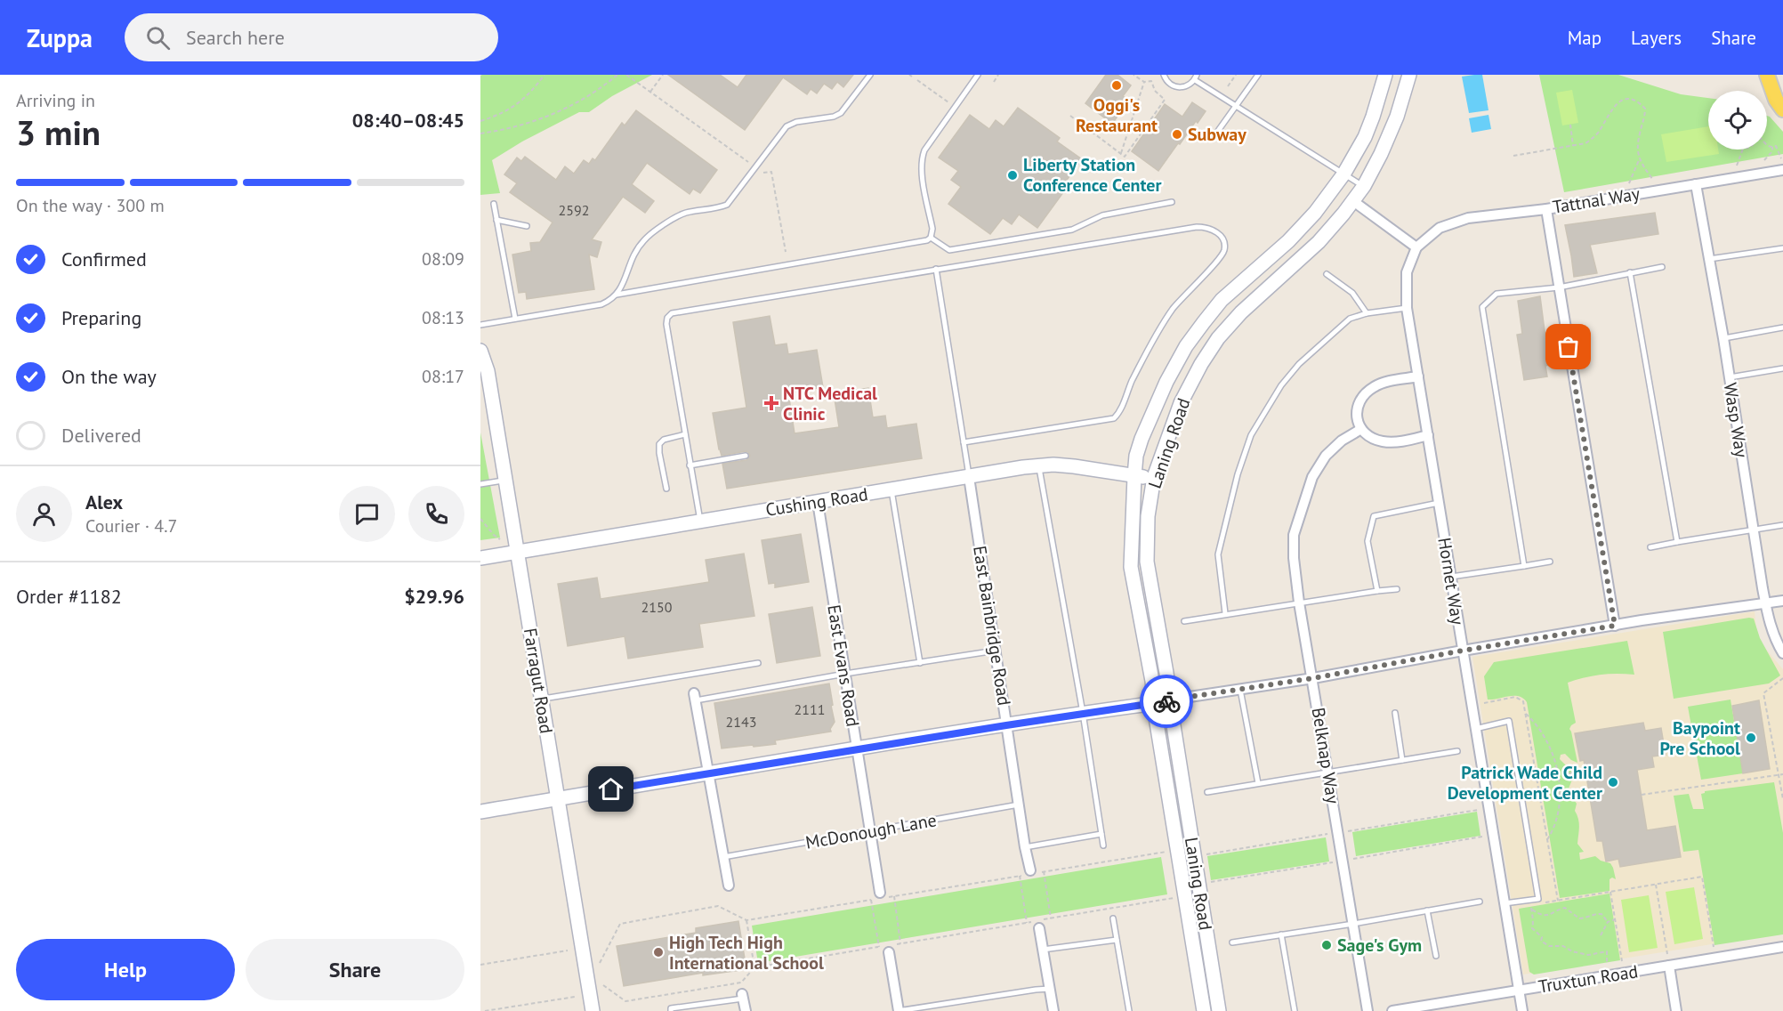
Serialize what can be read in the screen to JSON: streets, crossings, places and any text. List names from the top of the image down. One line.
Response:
{"streets":{"street":["Tattnal Way","Wasp Way","Laning Road","Cushing Road","Hornet Way","East Bainbridge Road","East Evans Road","Farragut Road","Belknap Way","Truxtun Road"],"lane":["McDonough Lane"]},"crossings":[["Tattnal Way","Wasp Way"],["Tattnal Way","Hornet Way"],["Laning Road","Cushing Road"],["Cushing Road","East Bainbridge Road"],["Cushing Road","East Evans Road"],["Cushing Road","Farragut Road"],["Hornet Way","Belknap Way"],["Hornet Way","Truxtun Road"],["East Bainbridge Road","McDonough Lane"],["East Evans Road","McDonough Lane"]],"places":{"other":["Oggi's Restaurant","Subway","Liberty Station Conference Center","Baypoint Pre School","Patrick Wade Child Development Center","Sage's Gym","High Tech High International School"],"health":["NTC Medical Clinic"]},"house_numbers":["2592","2150","2111","2143"],"page":{"header":"Zuppa","search":"Search here","nav":["Map","Layers","Share"],"heading":["3 min","Arriving in","08:40–08:45"],"panel":["Alex","Courier · 4.7","Order #1182","$29.96"],"bar":"On the way · 300 m","list":[["Confirmed","08:09"],["Preparing","08:13"],["On the way","08:17"],"Delivered"],"buttons":["Help","Share"]}}
